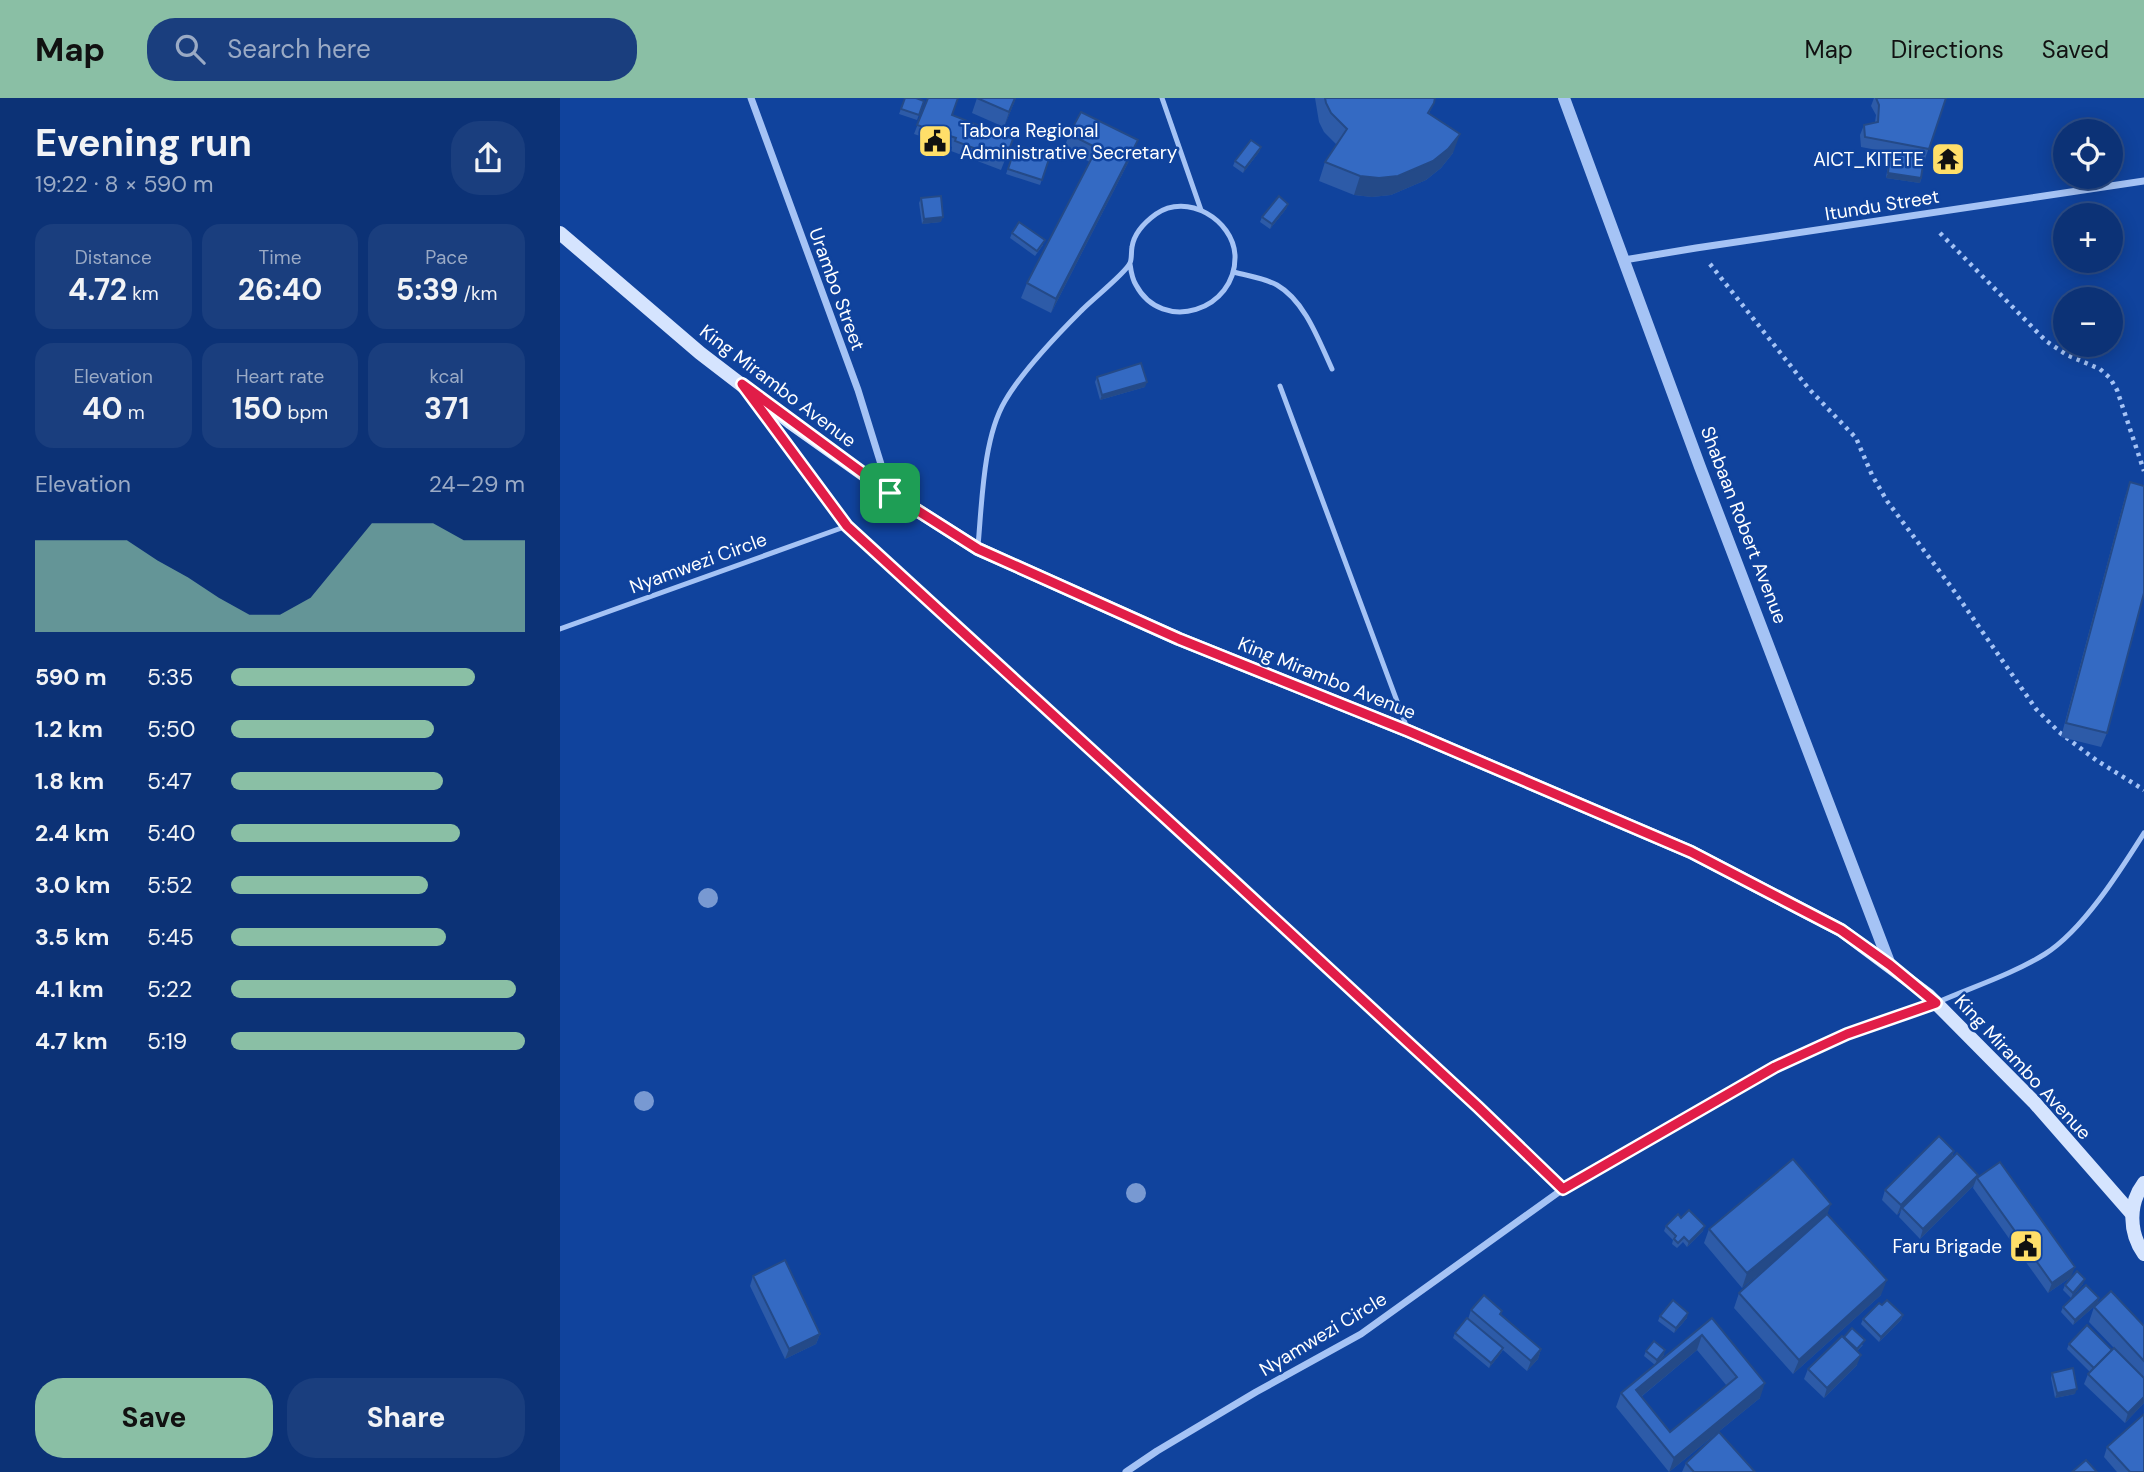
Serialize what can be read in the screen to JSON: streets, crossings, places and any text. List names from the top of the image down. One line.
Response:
{"streets":{"main road":["King Mirambo Avenue"],"street":["Itundu Street","Urambo Street","Shabaan Robert Avenue","Nyamwezi Circle"]},"crossings":[["Itundu Street","Shabaan Robert Avenue"],["Urambo Street","King Mirambo Avenue"],["King Mirambo Avenue","Shabaan Robert Avenue"],["King Mirambo Avenue","Nyamwezi Circle"]],"places":{"public building":["Tabora Regional Administrative Secretary","Faru Brigade"],"temple":["AICT_KITETE"]},"page":{"header":"Map","search":"Search here","nav":["Map","Directions","Saved"],"heading":["Evening run","19:22 · 8 × 590 m"],"map_buttons":["+","−"],"stats":[["Distance","4.72 km"],["Time","26:40"],["Pace","5:39 /km"],["Elevation","40 m"],["Heart rate","150 bpm"],["kcal","371"]],"chart":["Elevation","24–29 m"],"list":[{"name":"590 m","note":"5:35"},{"name":"1.2 km","note":"5:50"},{"name":"1.8 km","note":"5:47"},{"name":"2.4 km","note":"5:40"},{"name":"3.0 km","note":"5:52"},{"name":"3.5 km","note":"5:45"},{"name":"4.1 km","note":"5:22"},{"name":"4.7 km","note":"5:19"}],"buttons":["Save","Share"]}}
